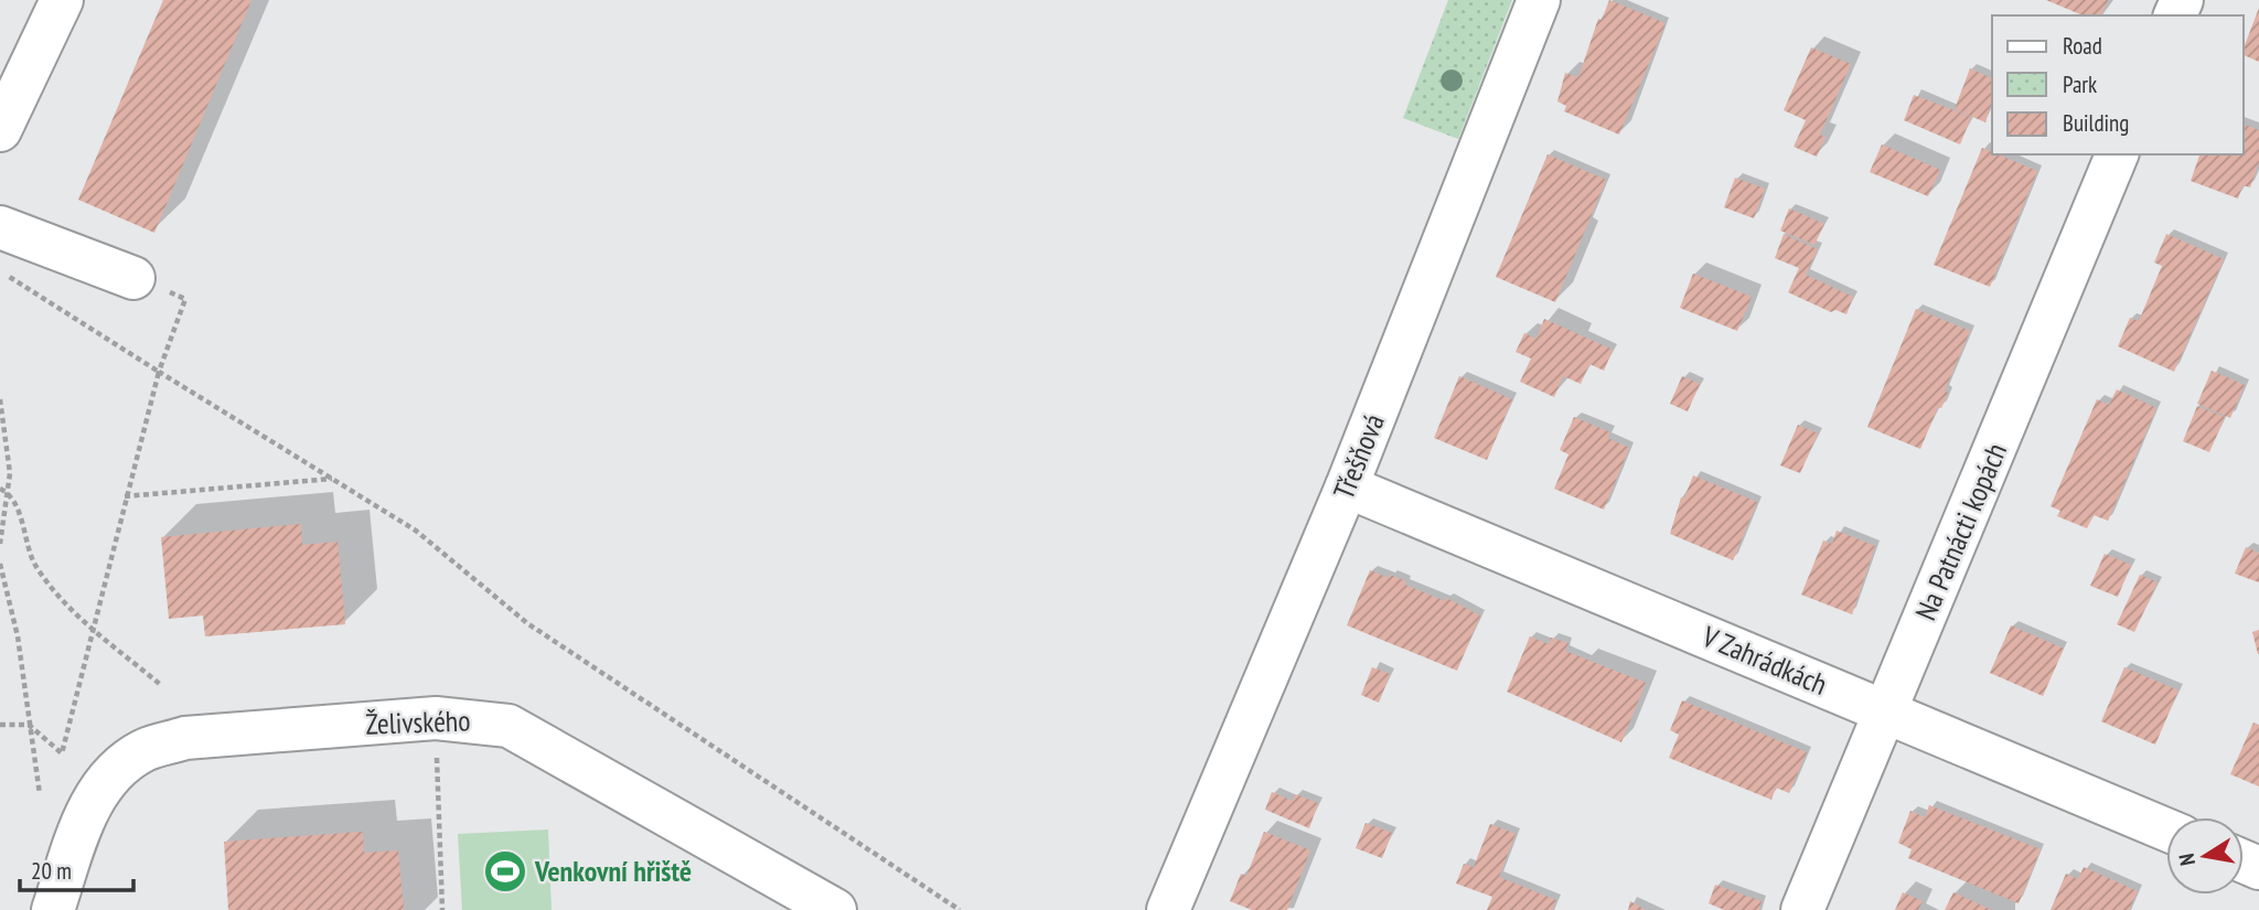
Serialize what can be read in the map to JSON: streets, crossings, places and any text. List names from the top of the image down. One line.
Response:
{"streets":{"street":["Třešňová","Na Patnácti kopách","V Zahrádkách","Želivského"]},"crossings":[["Třešňová","V Zahrádkách"],["Na Patnácti kopách","V Zahrádkách"]],"places":{"sports":["Venkovní hřiště"]},"legend":["Road","Park","Building"],"scale_bar":"20 m","north":"left"}
